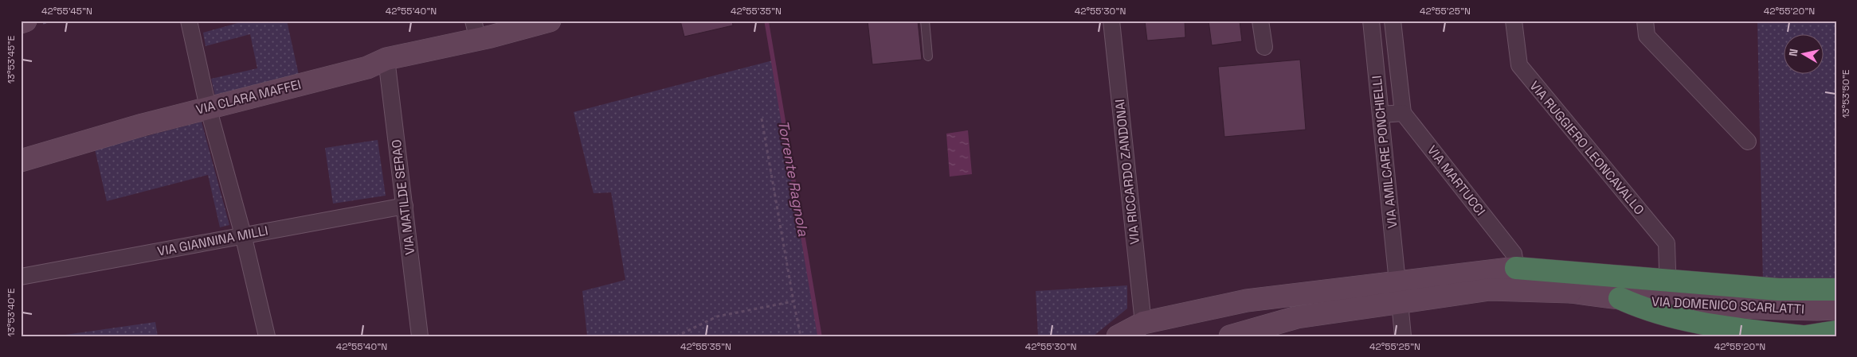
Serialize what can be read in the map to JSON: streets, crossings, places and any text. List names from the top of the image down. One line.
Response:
{"streets":{"street":["VIA CLARA MAFFEI","VIA RUGGIERO LEONCAVALLO","VIA AMILCARE PONCHIELLI","VIA RICCARDO ZANDONAI","VIA MARTUCCI","VIA MATILDE SERAO","VIA GIANNINA MILLI","VIA DOMENICO SCARLATTI"]},"crossings":[["VIA CLARA MAFFEI","VIA MATILDE SERAO"],["VIA AMILCARE PONCHIELLI","VIA MARTUCCI"],["VIA MATILDE SERAO","VIA GIANNINA MILLI"]],"water":["Torrente Ragnola"],"north":"left","coordinates":["42°55'45\"N","42°55'40\"N","42°55'35\"N","42°55'30\"N","42°55'25\"N","42°55'20\"N","13°53'45\"E","13°53'50\"E","13°53'40\"E"]}
